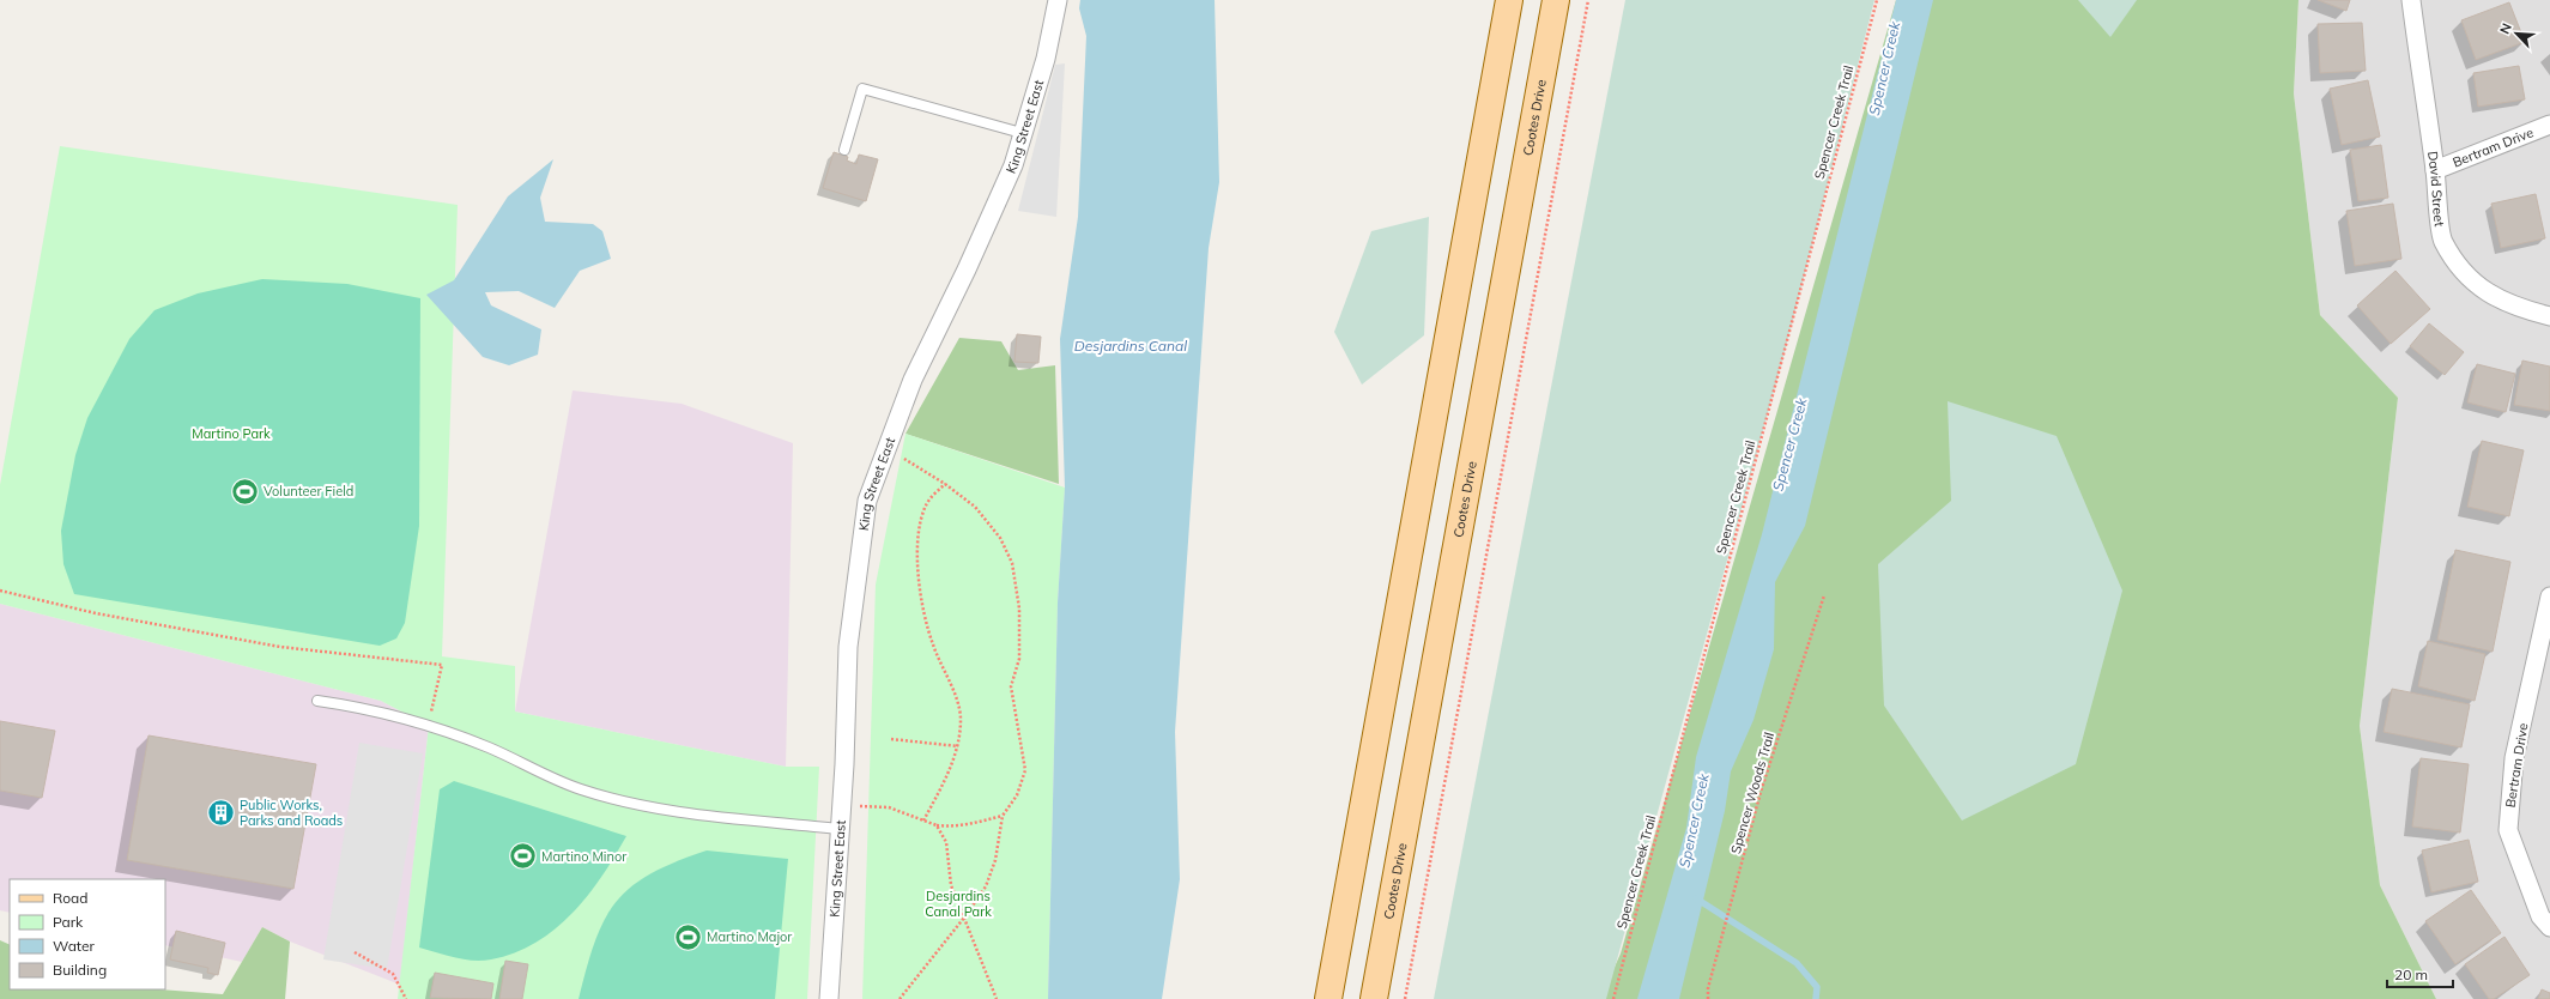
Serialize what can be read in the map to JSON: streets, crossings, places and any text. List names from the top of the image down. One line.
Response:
{"streets":{"main road":["Cootes Drive"],"street":["King Street East","Bertram Drive","David Street"],"path":["Spencer Creek Trail","Spencer Woods Trail"]},"crossings":[["Bertram Drive","David Street"]],"water":["Spencer Creek","Desjardins Canal"],"parks":["Martino Park","Desjardins Canal Park"],"places":{"sports":["Volunteer Field","Martino Minor","Martino Major"],"building":["Public Works, Parks and Roads"]},"legend":["Road","Park","Water","Building"],"scale_bar":"20 m","north":"top left"}
